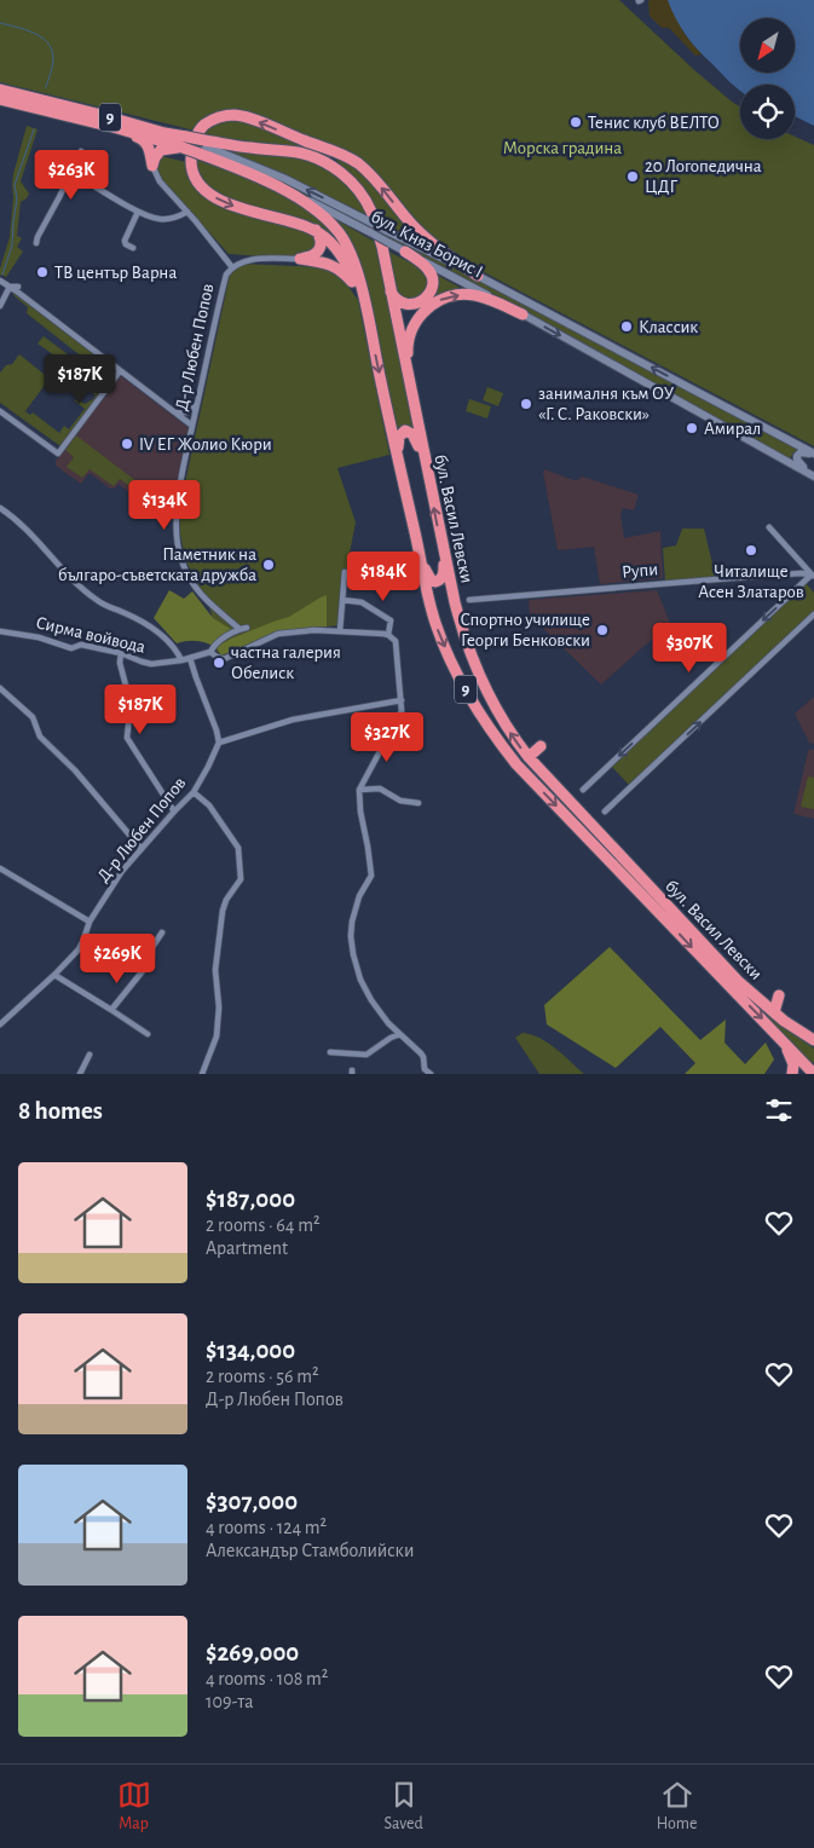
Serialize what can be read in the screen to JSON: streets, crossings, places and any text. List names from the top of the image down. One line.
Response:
{"streets":{"highway":["9","бул. Княз Борис I","бул. Васил Левски"],"street":["Д-р Любен Попов","Рупи","Сирма войвода"]},"crossings":[["9","бул. Княз Борис I"],["9","бул. Васил Левски"],["бул. Княз Борис I","бул. Васил Левски"]],"parks":["Морска градина"],"places":["Тенис клуб ВЕЛТО","20 Логопедична ЦДГ","ТВ център Варна","Классик","занималня към ОУ «Г. С. Раковски»","Амирал","IV ЕГ Жолио Кюри","Читалище Асен Златаров","Паметник на българо-съветската дружба","Спортно училище Георги Бенковски","частна галерия Обелиск"],"north":"bottom left","page":{"price":["$263K","$187K","$134K","$184K","$307K","$187K","$327K","$269K"],"heading":"8 homes","list":[{"name":"$187,000","note":"2 rooms · 64 m² · Apartment"},{"name":"$134,000","note":"2 rooms · 56 m² · Д-р Любен Попов"},{"name":"$307,000","note":"4 rooms · 124 m² · Александър Стамболийски"},{"name":"$269,000","note":"4 rooms · 108 m² · 109-та"}],"tabs":["Map","Saved","Home"]}}
